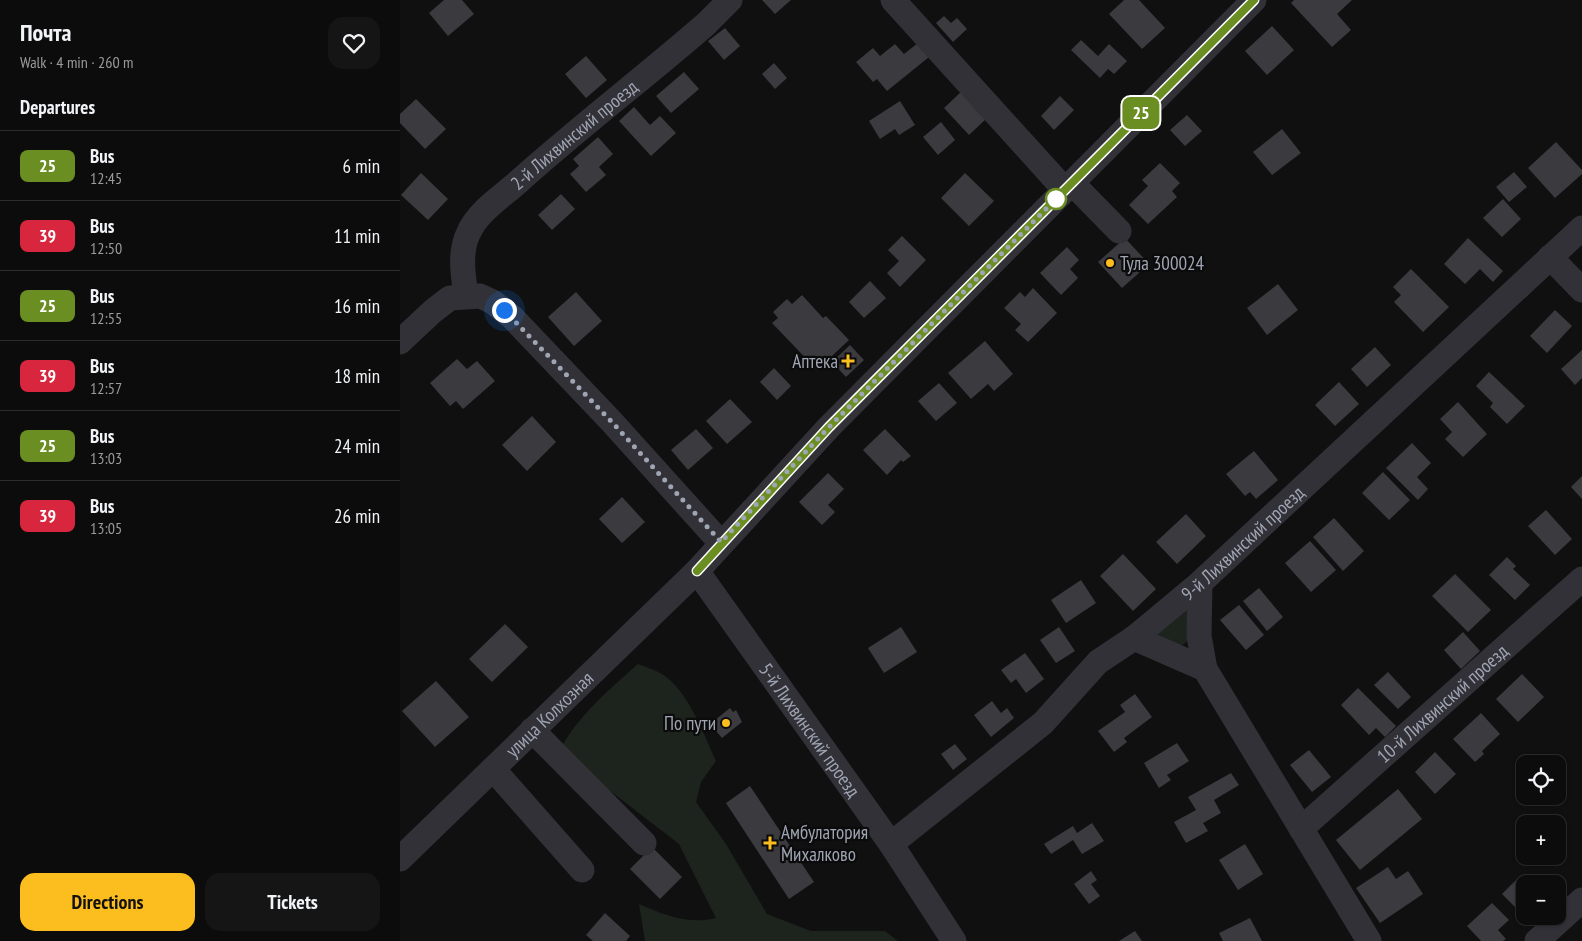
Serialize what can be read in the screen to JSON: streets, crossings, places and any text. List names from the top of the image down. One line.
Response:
{"streets":{"street":["2-й Лихвинский проезд","9-й Лихвинский проезд","10-й Лихвинский проезд","улица Колхозная","5-й Лихвинский проезд"]},"crossings":[["9-й Лихвинский проезд","5-й Лихвинский проезд"],["улица Колхозная","5-й Лихвинский проезд"]],"places":{"other":["Тула 300024","По пути"],"health":["Аптека","Амбулатория Михалково"]},"lines":["bus line 25"],"page":{"heading":[["Почта","Walk · 4 min · 260 m"],"Departures"],"on_map":"25","list":[{"mark":"25","name":"Bus","note":"12:45","value":"6 min"},{"mark":"39","name":"Bus","note":"12:50","value":"11 min"},{"mark":"25","name":"Bus","note":"12:55","value":"16 min"},{"mark":"39","name":"Bus","note":"12:57","value":"18 min"},{"mark":"25","name":"Bus","note":"13:03","value":"24 min"},{"mark":"39","name":"Bus","note":"13:05","value":"26 min"}],"map_buttons":["+","−"],"buttons":["Directions","Tickets"]}}
